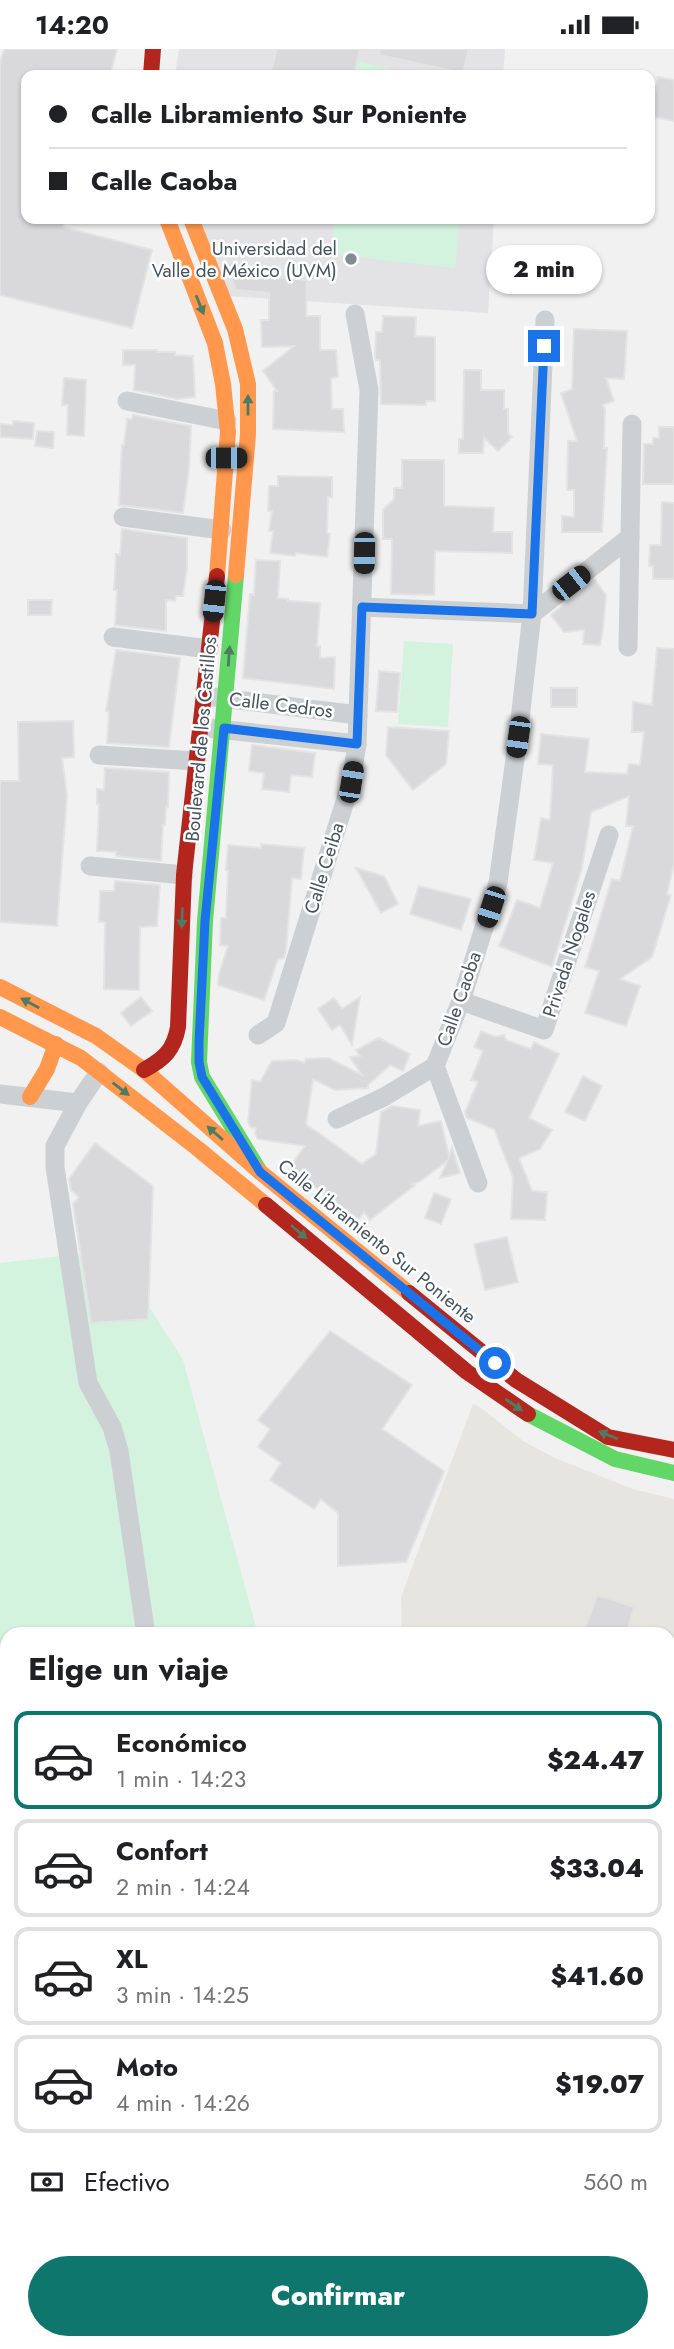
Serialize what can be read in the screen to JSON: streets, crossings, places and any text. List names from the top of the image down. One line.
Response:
{"streets":{"street":["Calle Cedros","Boulevard de los Castillos","Calle Ceiba","Privada Nogales","Calle Caoba","Calle Libramiento Sur Poniente"]},"crossings":[["Calle Cedros","Boulevard de los Castillos"],["Calle Cedros","Calle Ceiba"],["Boulevard de los Castillos","Calle Libramiento Sur Poniente"],["Privada Nogales","Calle Caoba"]],"places":["Universidad del Valle de México (UVM)"],"page":{"status":"14:20","banner":["Calle Libramiento Sur Poniente","Calle Caoba"],"bubble":"2 min","heading":"Elige un viaje","list":[{"name":"Económico","note":"1 min · 14:23","value":"$24.47"},{"name":"Confort","note":"2 min · 14:24","value":"$33.04"},{"name":"XL","note":"3 min · 14:25","value":"$41.60"},{"name":"Moto","note":"4 min · 14:26","value":"$19.07"}],"pay":["Efectivo","560 m"],"buttons":"Confirmar"}}
